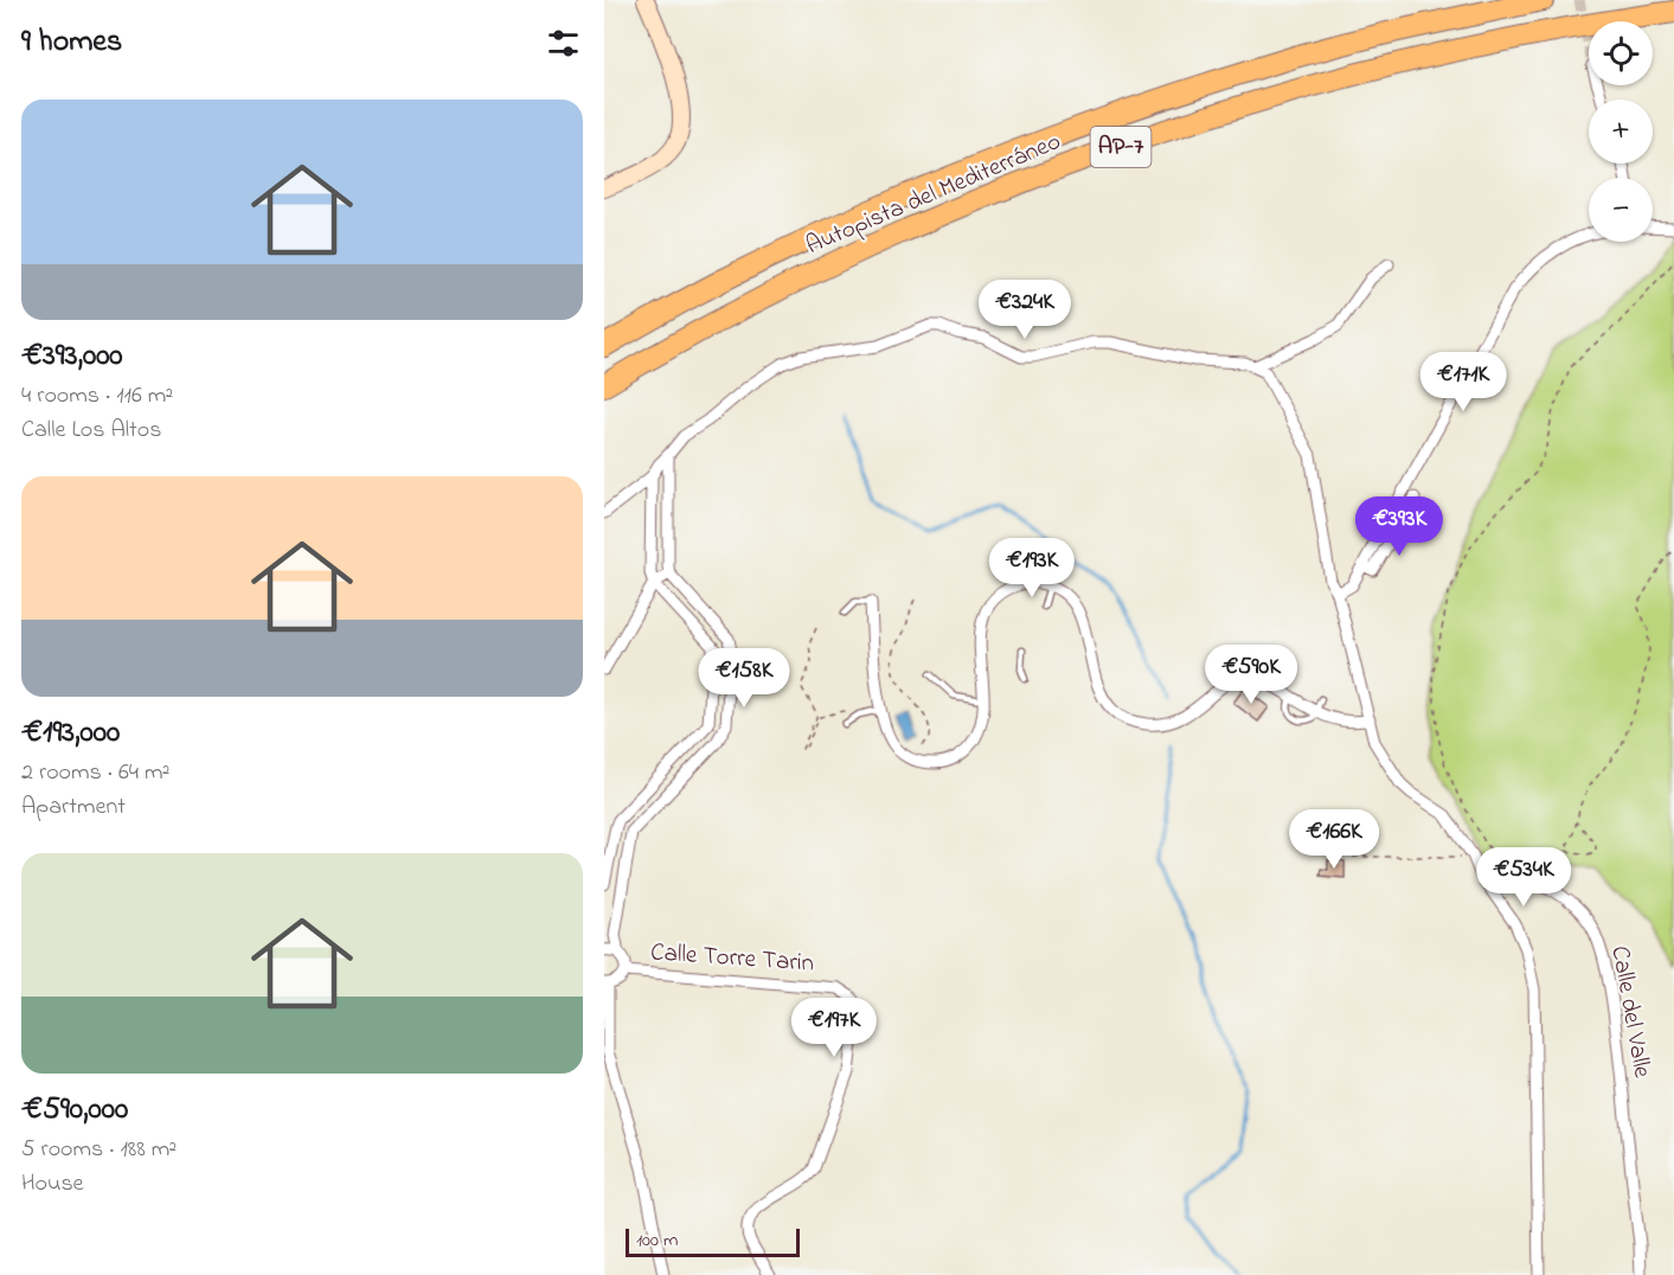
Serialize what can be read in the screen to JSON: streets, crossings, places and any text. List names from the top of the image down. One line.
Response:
{"streets":{"highway":["AP-7","Autopista del Mediterráneo"],"street":["Calle Torre Tarin","Calle del Valle"]},"scale_bar":"100 m","page":{"heading":"9 homes","map_buttons":["+","−"],"list":[{"name":"€393,000","note":"4 rooms · 116 m² · Calle Los Altos"},{"name":"€193,000","note":"2 rooms · 64 m² · Apartment"},{"name":"€590,000","note":"5 rooms · 188 m² · House"}],"price":["€324K","€171K","€393K","€193K","€590K","€158K","€166K","€534K","€197K"],"scale":"100 m"}}
